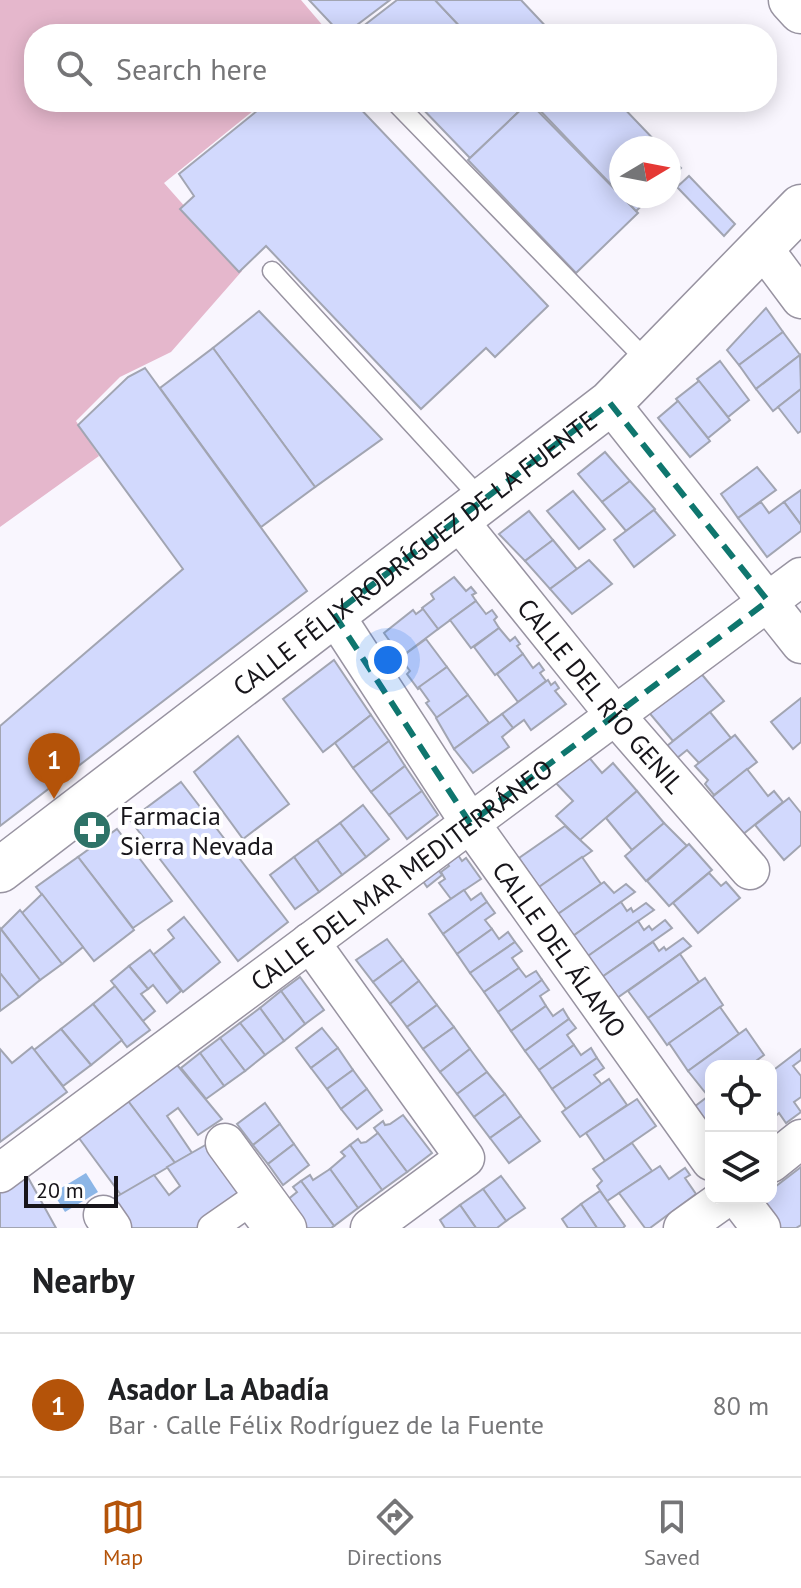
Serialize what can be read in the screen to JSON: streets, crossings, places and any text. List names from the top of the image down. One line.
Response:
{"streets":{"street":["CALLE FÉLIX RODRÍGUEZ DE LA FUENTE","CALLE DEL RÍO GENIL","CALLE DEL MAR MEDITERRÁNEO","CALLE DEL ÁLAMO"]},"crossings":[["CALLE FÉLIX RODRÍGUEZ DE LA FUENTE","CALLE DEL RÍO GENIL"],["CALLE FÉLIX RODRÍGUEZ DE LA FUENTE","CALLE DEL ÁLAMO"],["CALLE DEL RÍO GENIL","CALLE DEL MAR MEDITERRÁNEO"],["CALLE DEL MAR MEDITERRÁNEO","CALLE DEL ÁLAMO"]],"places":{"pharmacy":["Farmacia Sierra Nevada"]},"scale_bar":"20 m","north":"right","page":{"search":"Search here","pins":"1","scale":"20 m","heading":"Nearby","list":[{"mark":"1","name":"Asador La Abadía","note":"Bar · Calle Félix Rodríguez de la Fuente","value":"80 m"}],"nav":["Map","Directions","Saved"]}}
